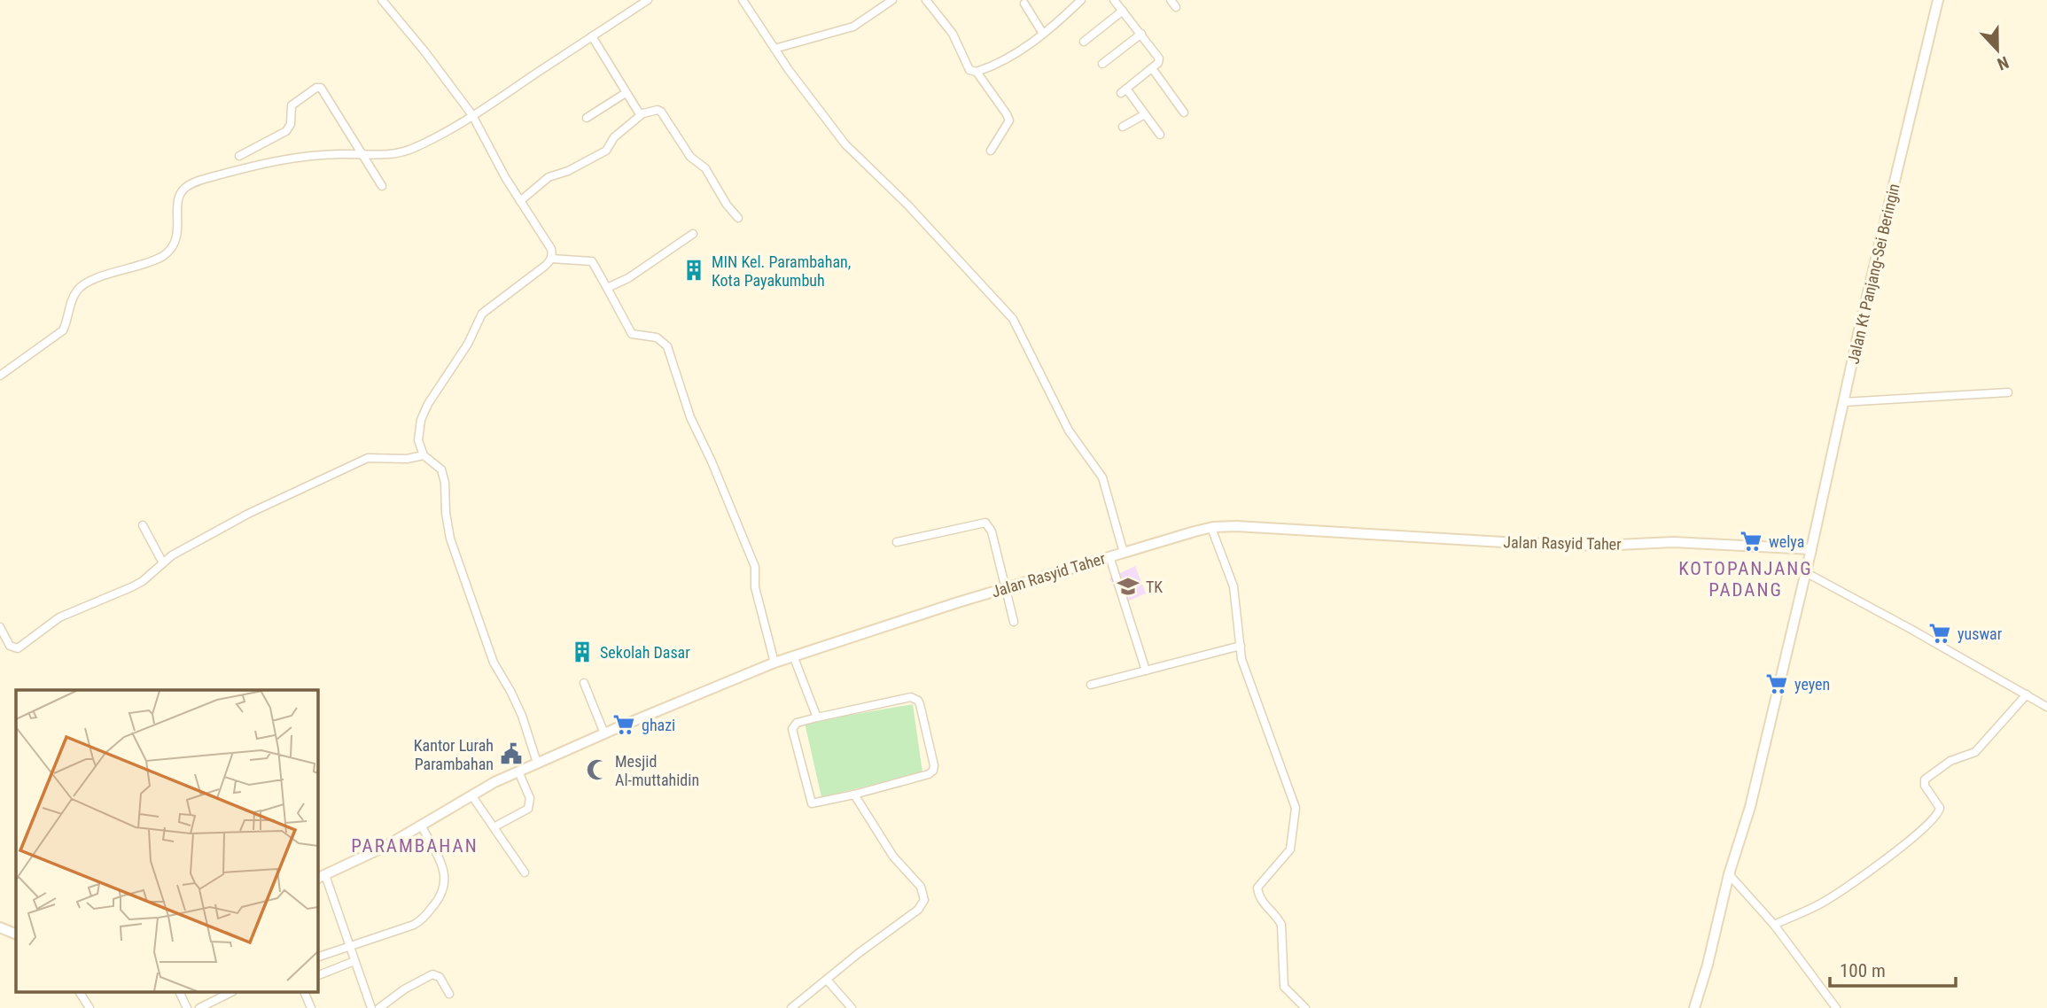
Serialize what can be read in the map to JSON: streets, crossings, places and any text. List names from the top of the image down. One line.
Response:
{"streets":{"street":["Jalan Kt Panjang-Sei Beringin","Jalan Rasyid Taher"]},"crossings":[["Jalan Kt Panjang-Sei Beringin","Jalan Rasyid Taher"]],"districts":["KOTOPANJANG PADANG","PARAMBAHAN"],"places":{"building":["MIN Kel. Parambahan, Kota Payakumbuh","Sekolah Dasar"],"supermarket":["welya","yuswar","yeyen","ghazi"],"school or university":["TK"],"public building":["Kantor Lurah Parambahan"],"mosque":["Mesjid Al-muttahidin"]},"scale_bar":"100 m","north":"bottom"}
